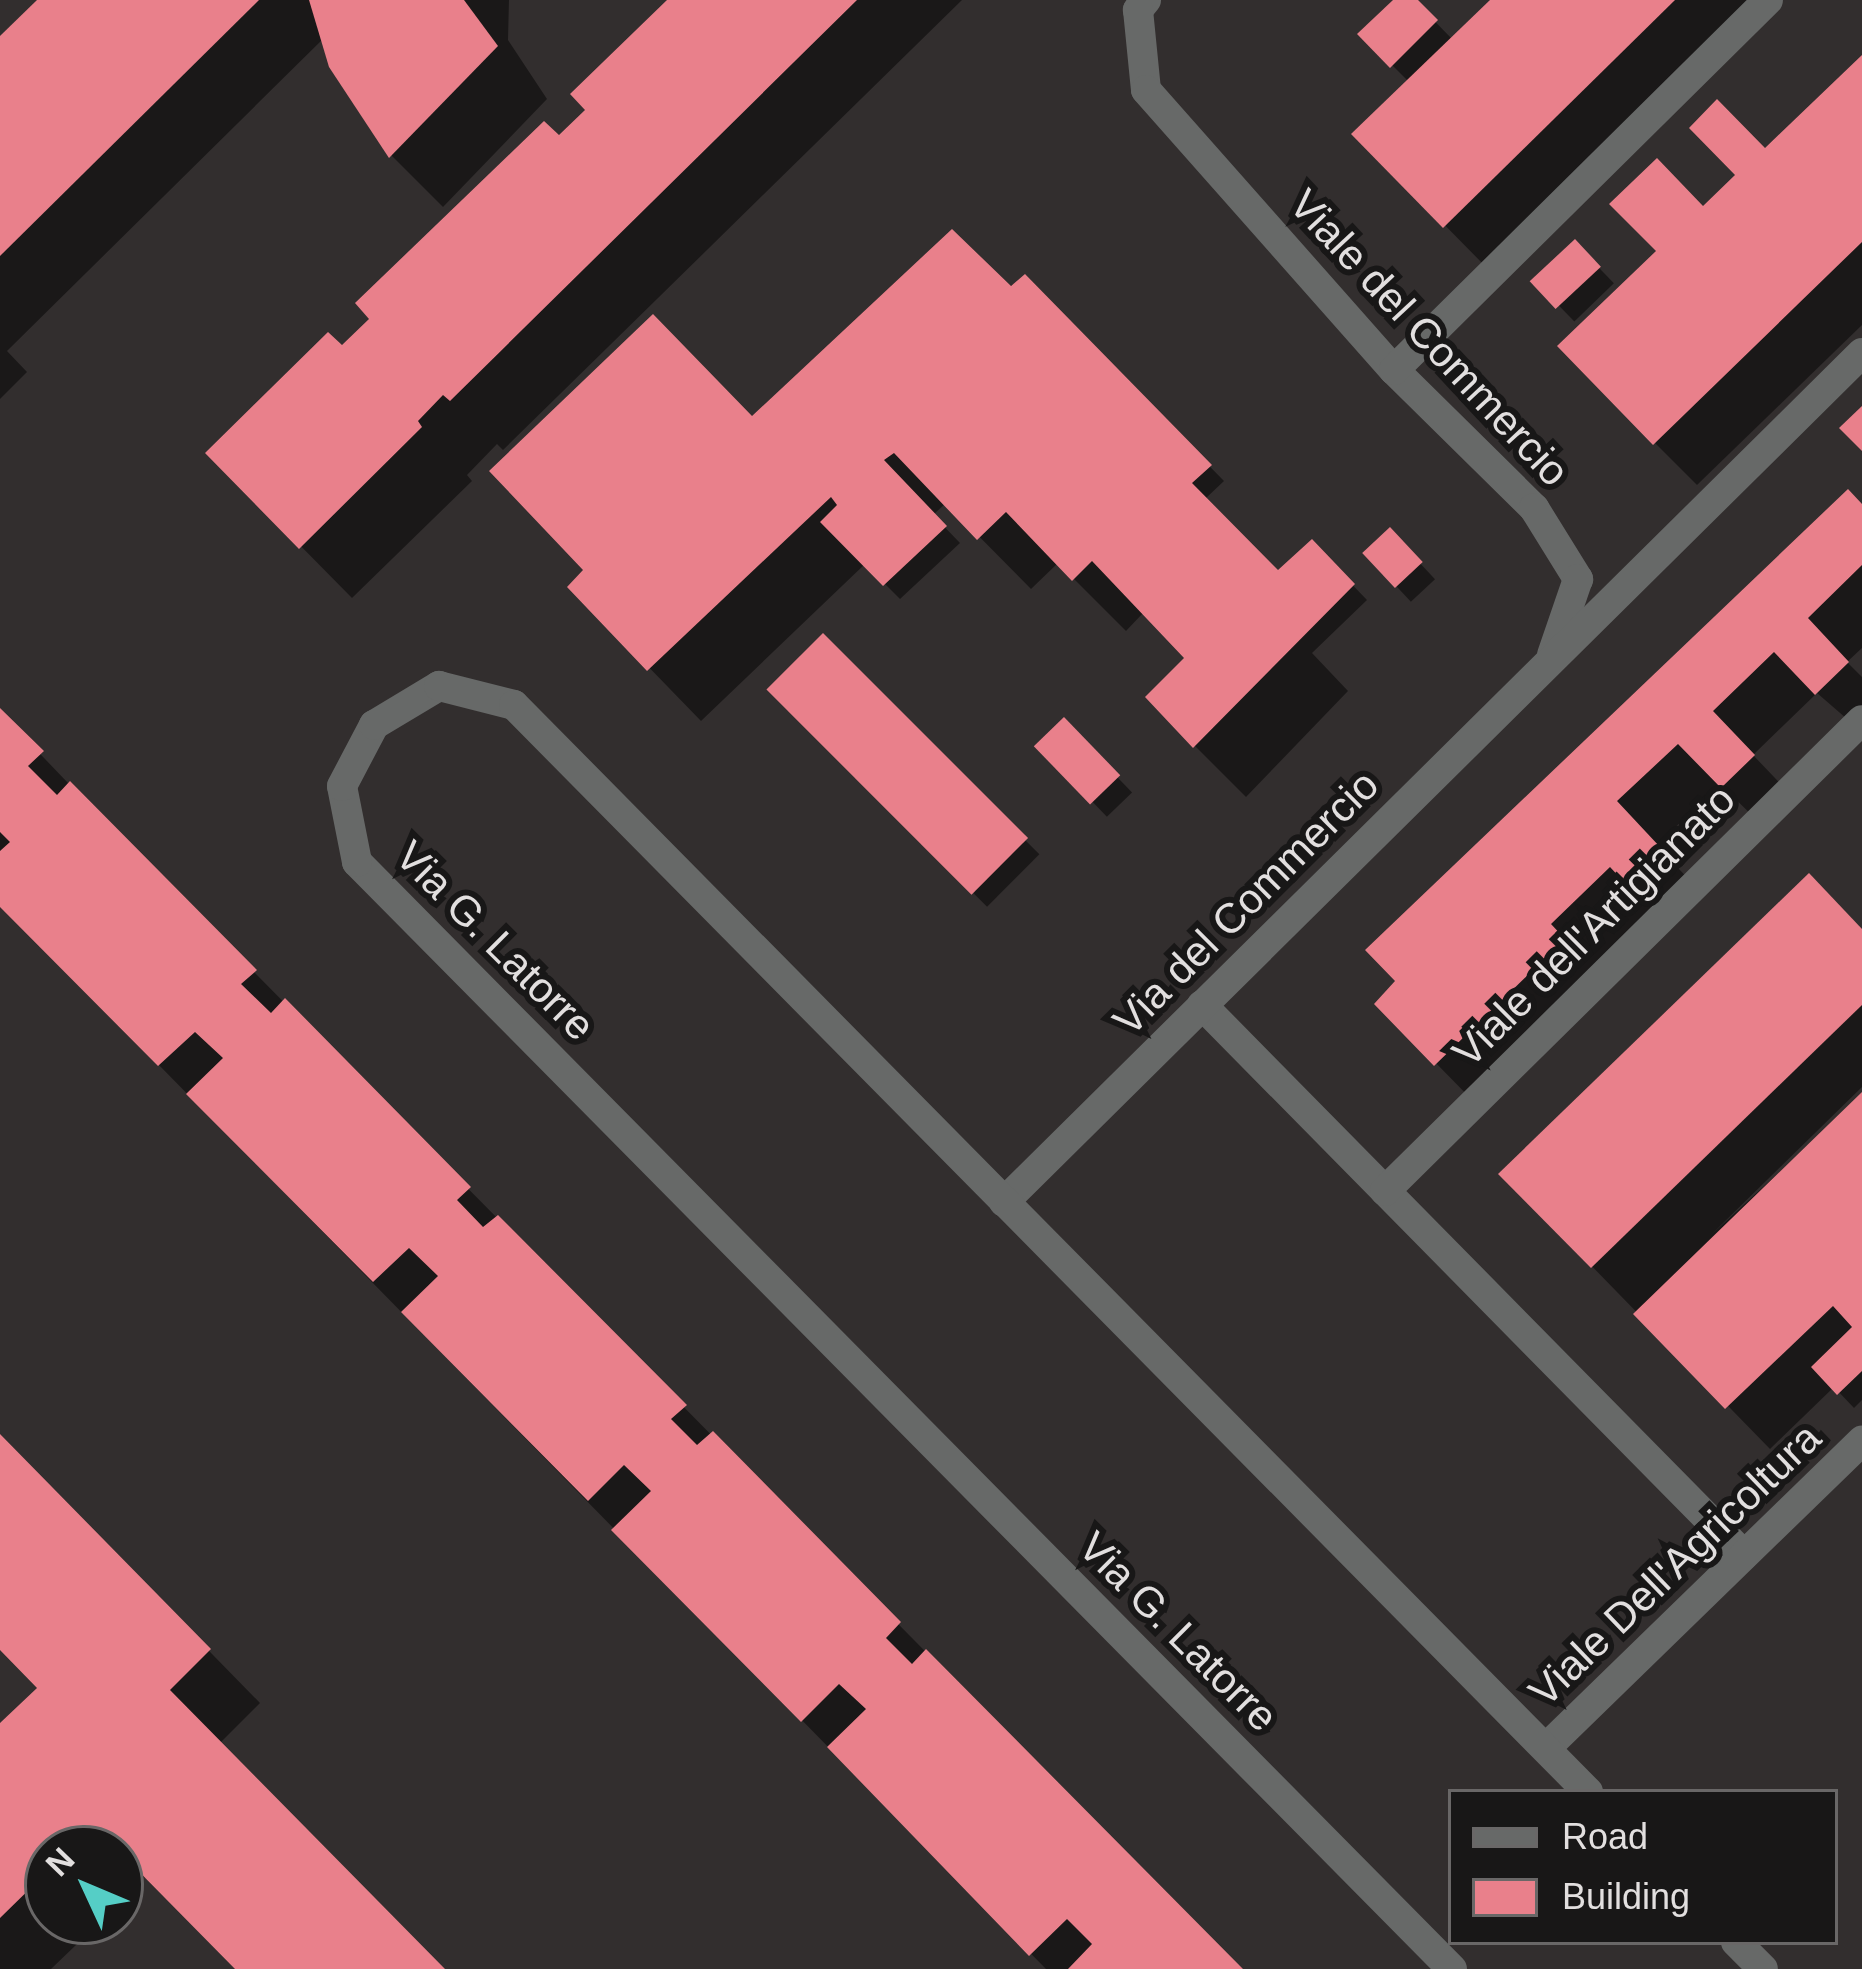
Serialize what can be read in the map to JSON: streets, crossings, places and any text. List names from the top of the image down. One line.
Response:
{"streets":{"street":["Viale del Commercio","Via del Commercio","Viale dell'Artigianato","Via G. Latorre","Viale Dell'Agricoltura"]},"crossings":[["Viale del Commercio","Via del Commercio"],["Via del Commercio","Via G. Latorre"],["Via G. Latorre","Viale Dell'Agricoltura"]],"legend":["Road","Building"],"north":"top left"}
